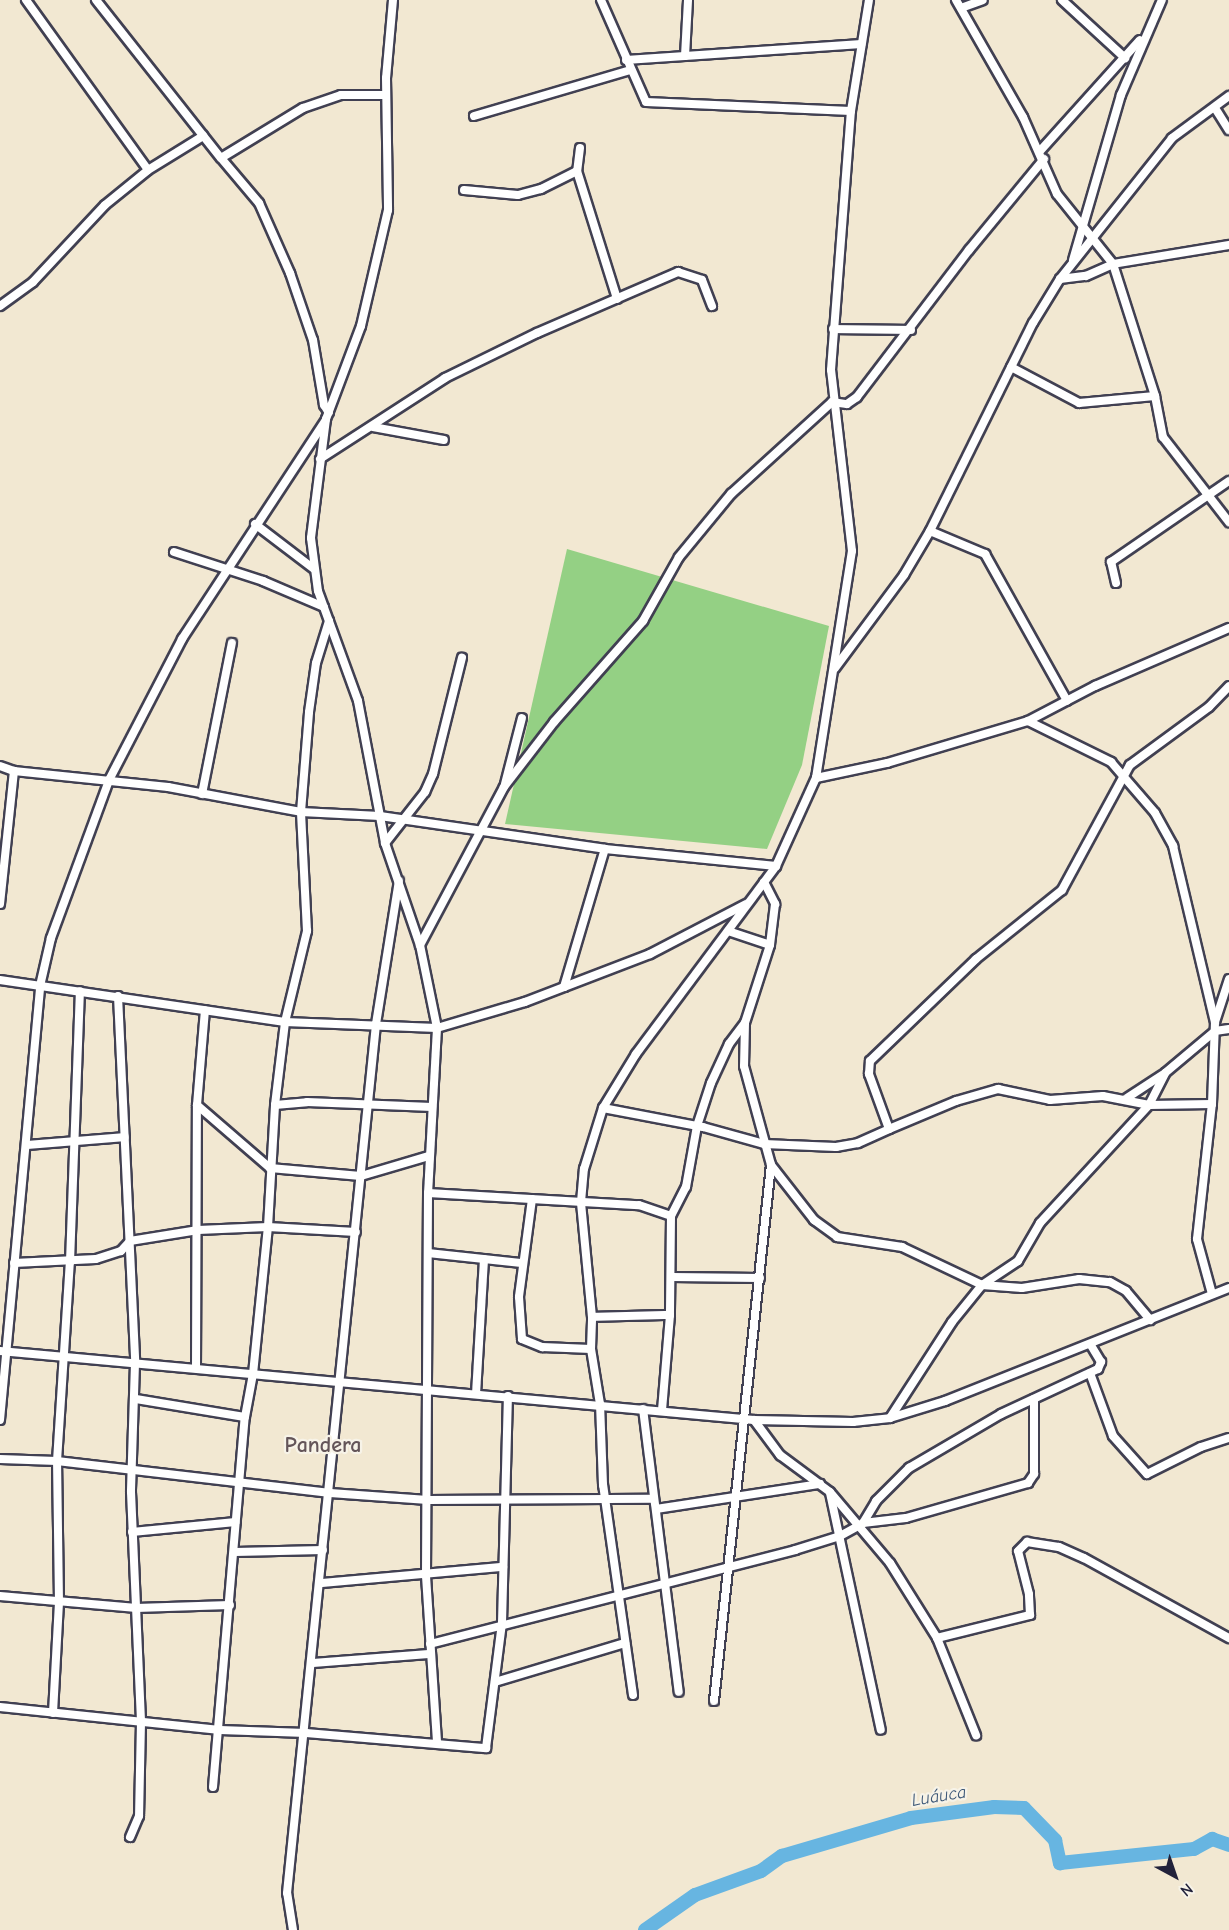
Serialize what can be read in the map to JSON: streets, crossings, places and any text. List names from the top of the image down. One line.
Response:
{"districts":["Pandera"],"water":["Luáuca"],"north":"bottom right"}
